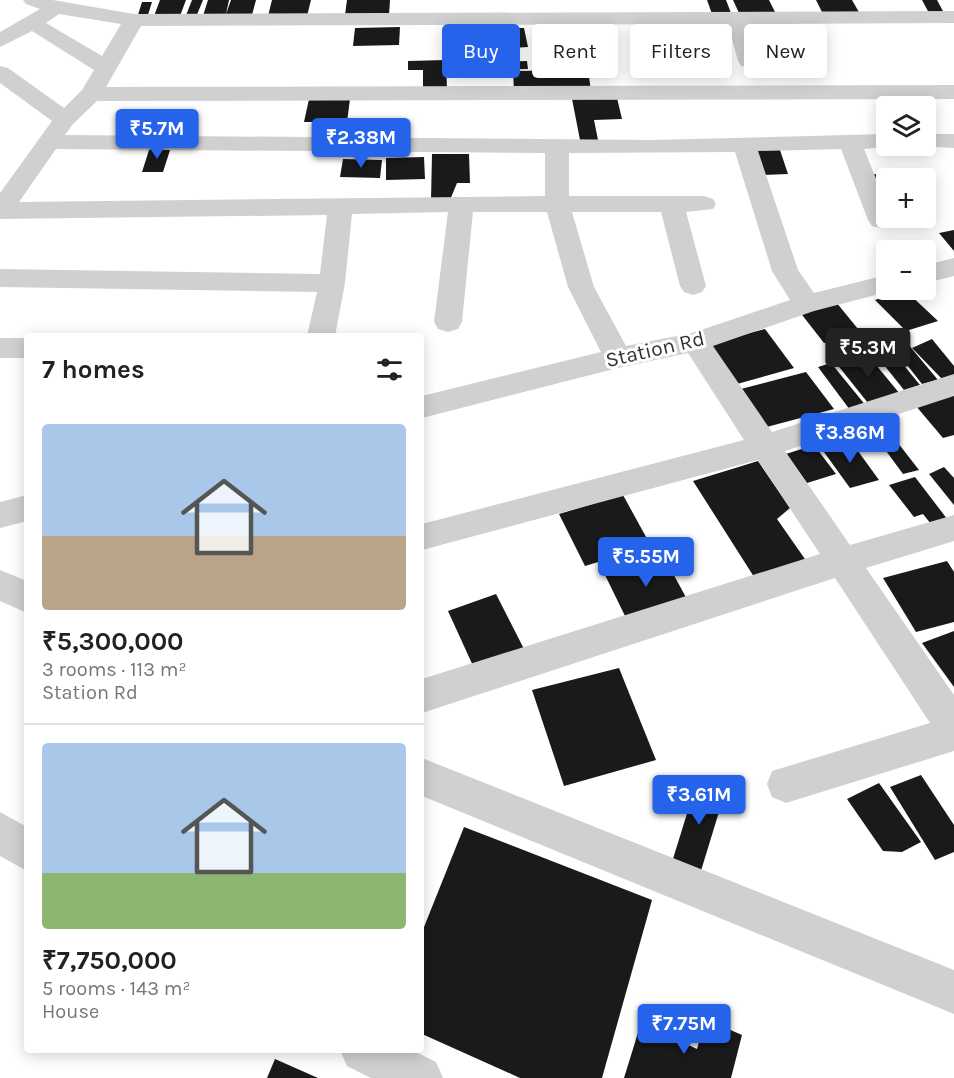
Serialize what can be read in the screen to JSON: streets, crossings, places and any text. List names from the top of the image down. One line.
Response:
{"streets":{"street":["Station Rd"]},"page":{"chip":["Buy","Rent","Filters","New"],"map_buttons":["+","−"],"price":["₹5.7M","₹2.38M","₹5.3M","₹3.86M","₹5.55M","₹3.61M","₹7.75M"],"heading":"7 homes","list":[{"name":"₹5,300,000","note":"3 rooms · 113 m² · Station Rd"},{"name":"₹7,750,000","note":"5 rooms · 143 m² · House"}]}}
